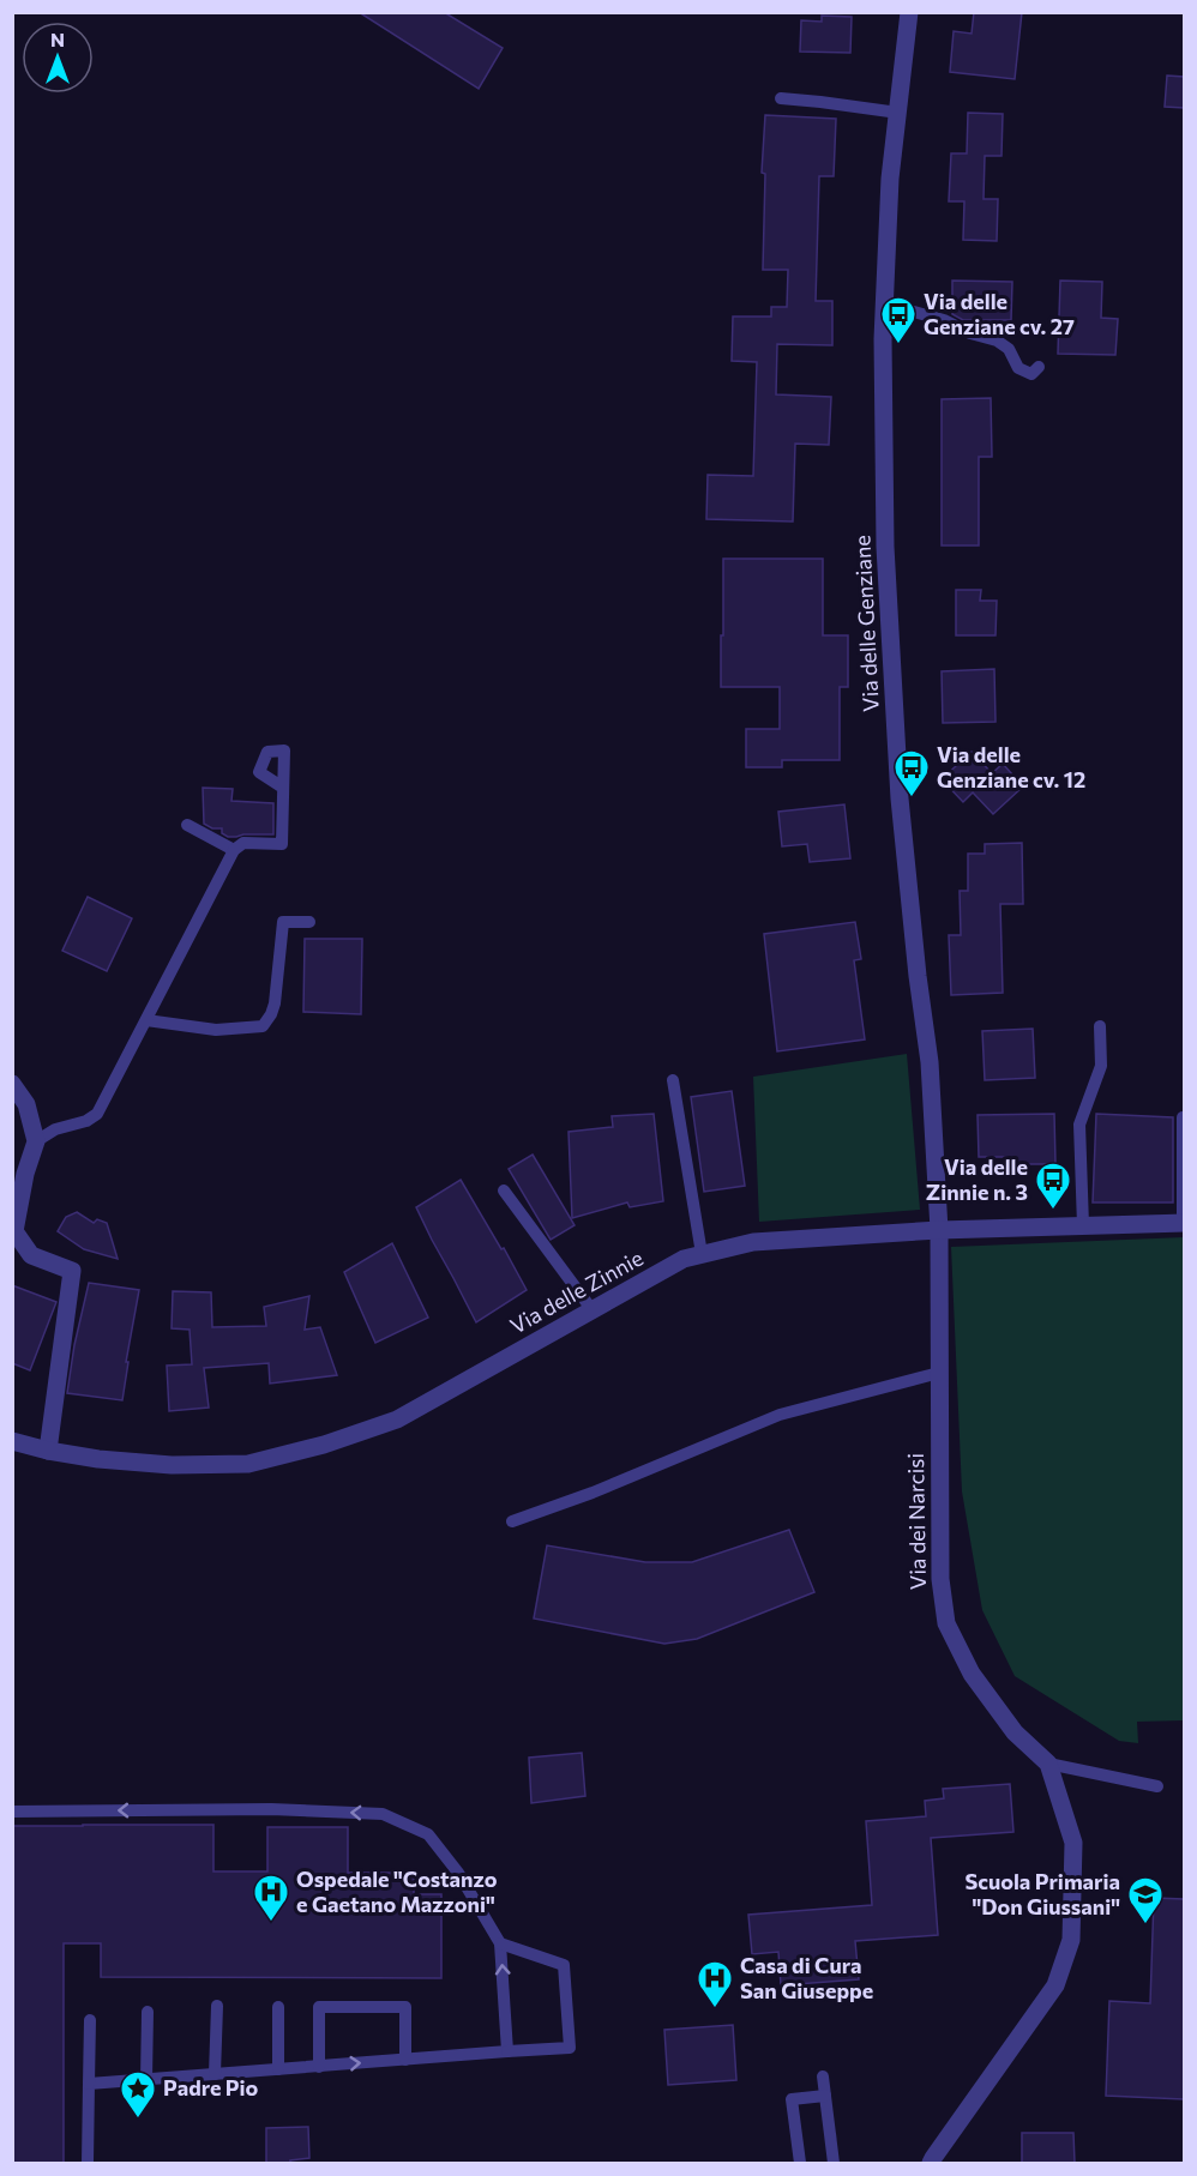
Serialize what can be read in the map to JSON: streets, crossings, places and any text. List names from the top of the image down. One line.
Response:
{"streets":{"street":["Via delle Genziane","Via delle Zinnie","Via dei Narcisi"]},"crossings":[["Via delle Genziane","Via delle Zinnie"],["Via delle Genziane","Via dei Narcisi"],["Via delle Zinnie","Via dei Narcisi"]],"places":{"bus stop":["Via delle Genziane cv. 27","Via delle Genziane cv. 12","Via delle Zinnie n. 3"],"hospital":["Ospedale \"Costanzo e Gaetano Mazzoni\"","Casa di Cura San Giuseppe"],"school or university":["Scuola Primaria \"Don Giussani\""],"place":["Padre Pio"]},"north":"top"}
